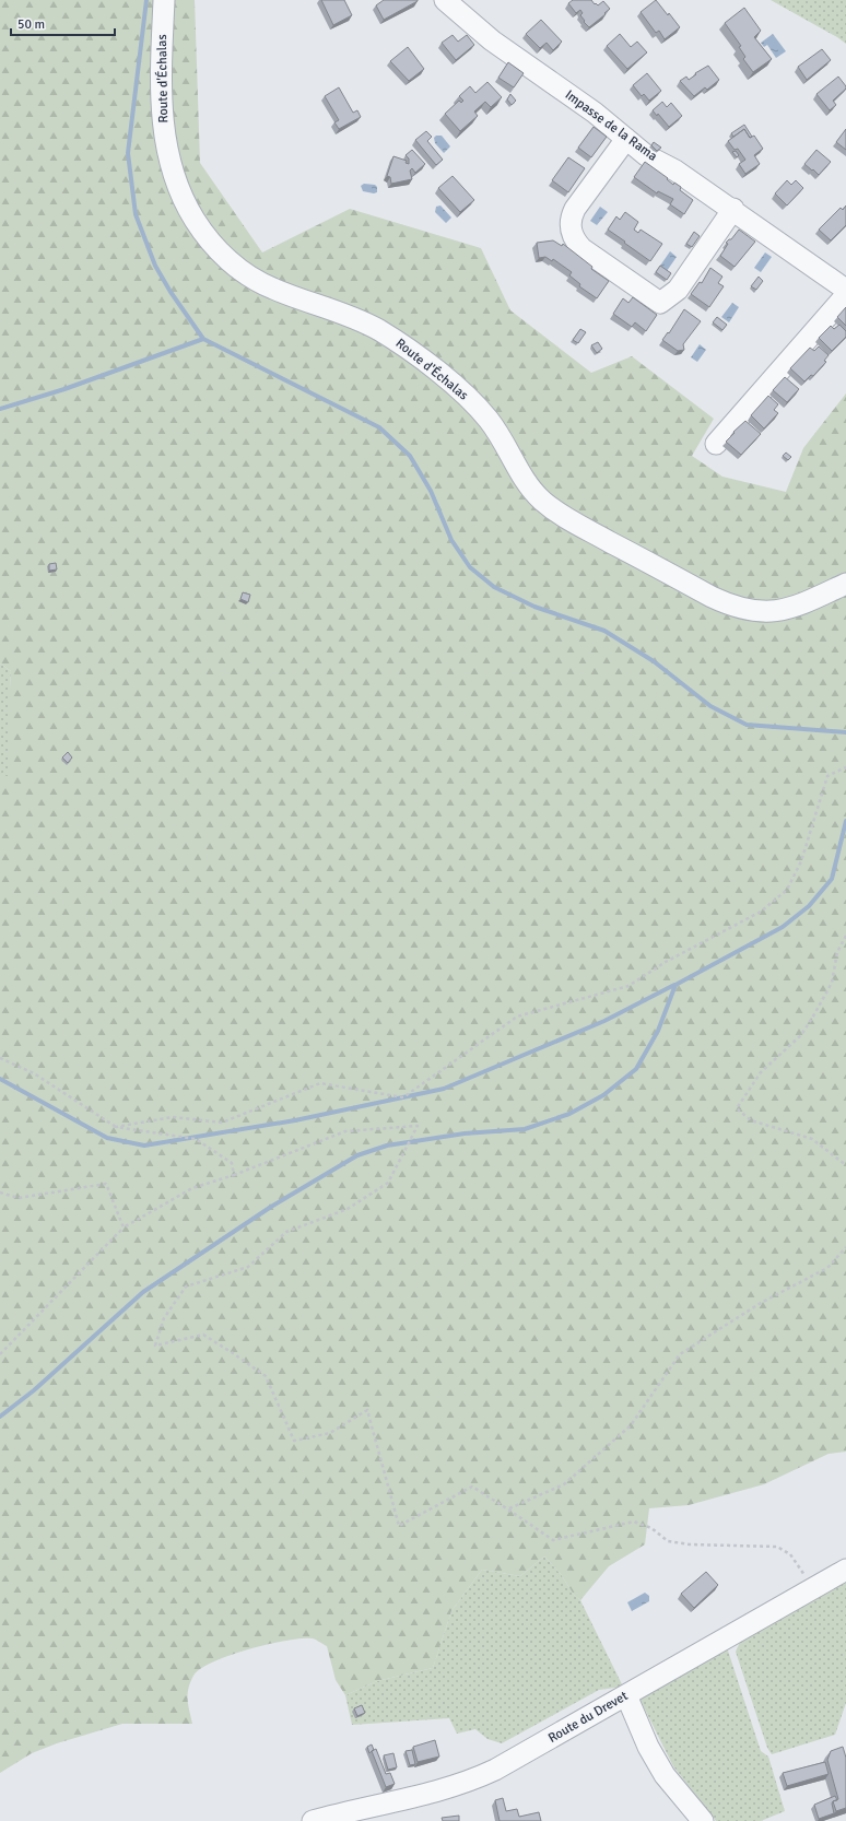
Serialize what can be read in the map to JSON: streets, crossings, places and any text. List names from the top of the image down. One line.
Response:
{"streets":{"street":["Route d'Échalas","Impasse de la Rama","Route du Drevet"]},"scale_bar":"50 m"}
